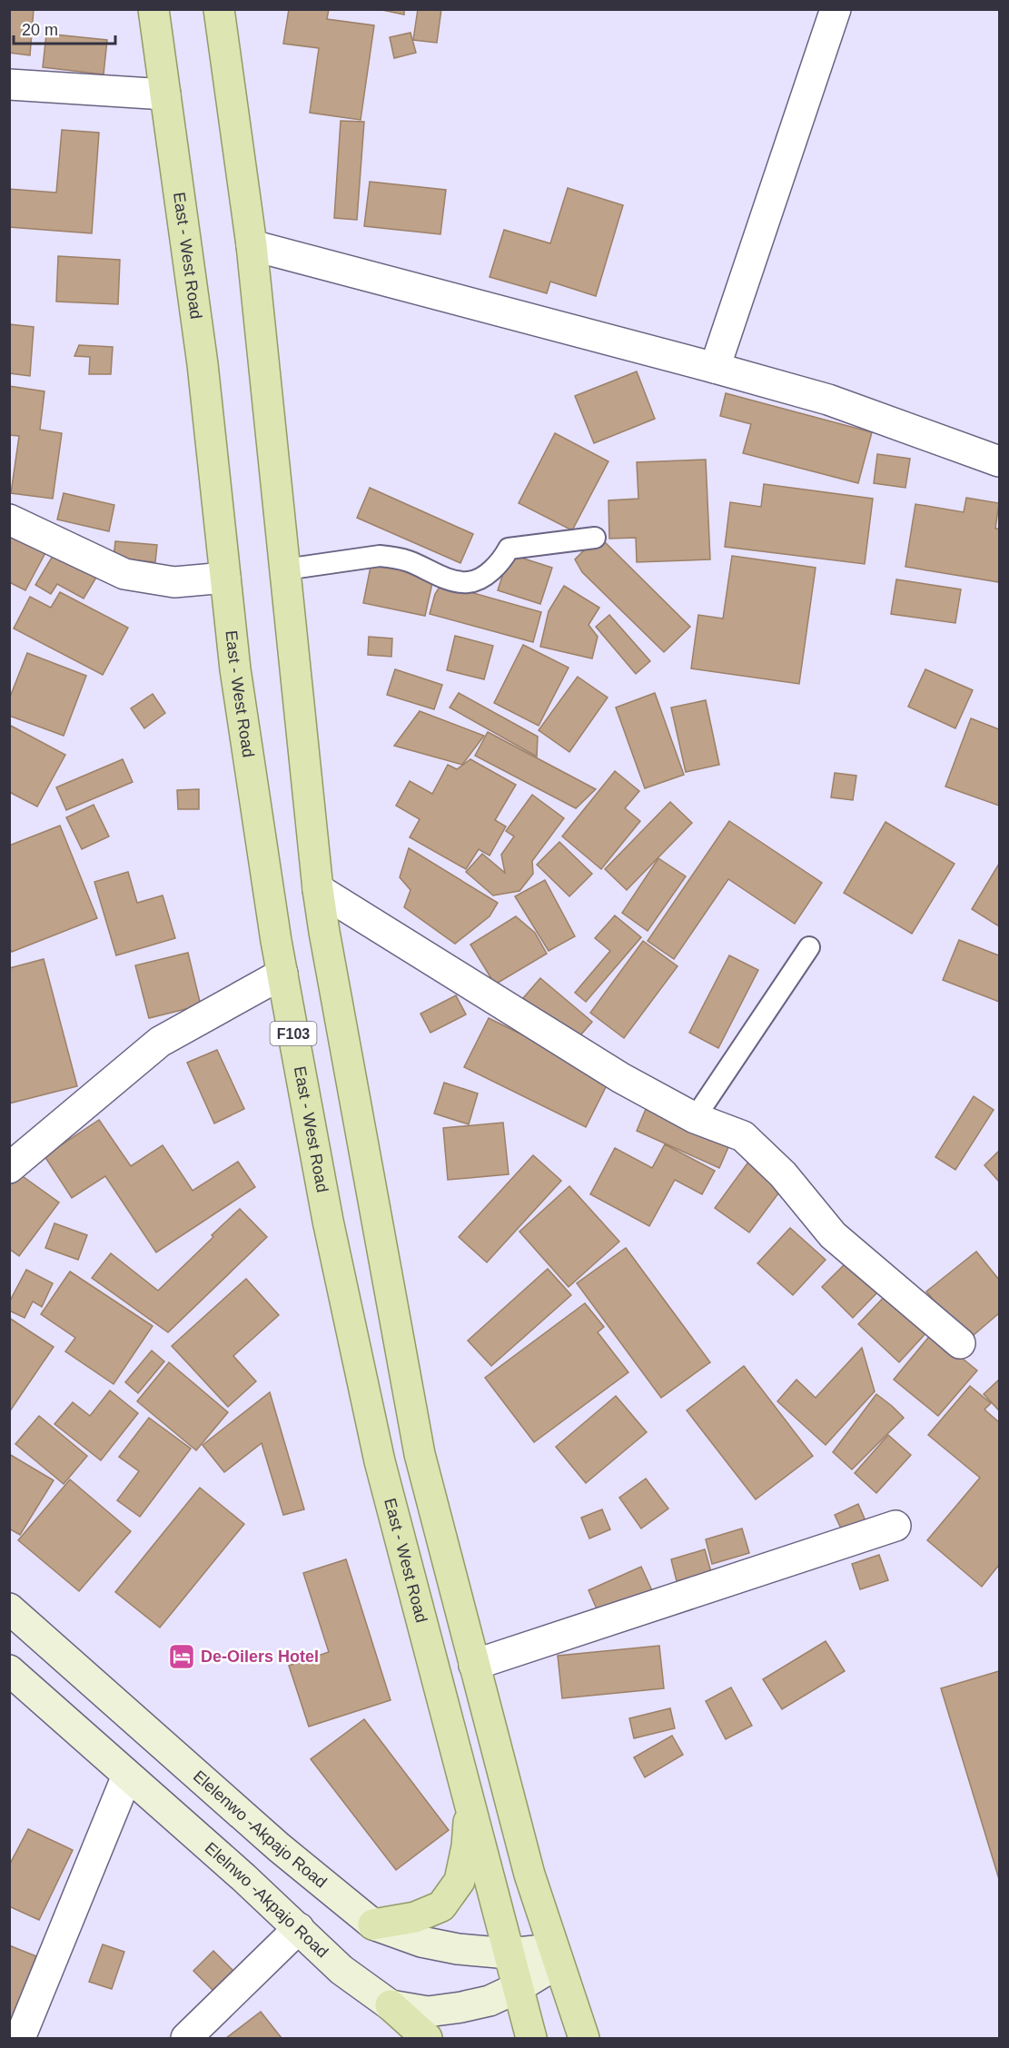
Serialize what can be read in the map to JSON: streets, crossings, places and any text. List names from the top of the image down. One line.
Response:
{"streets":{"main road":["East - West Road","F103","Elelenwo -Akpajo Road","Elelnwo -Akpajo Road"]},"crossings":[["East - West Road","Elelenwo -Akpajo Road"],["East - West Road","Elelnwo -Akpajo Road"],["F103","Elelenwo -Akpajo Road"],["F103","Elelnwo -Akpajo Road"],["Elelenwo -Akpajo Road","Elelnwo -Akpajo Road"]],"places":{"hotel":["De-Oilers Hotel"]},"scale_bar":"20 m"}
